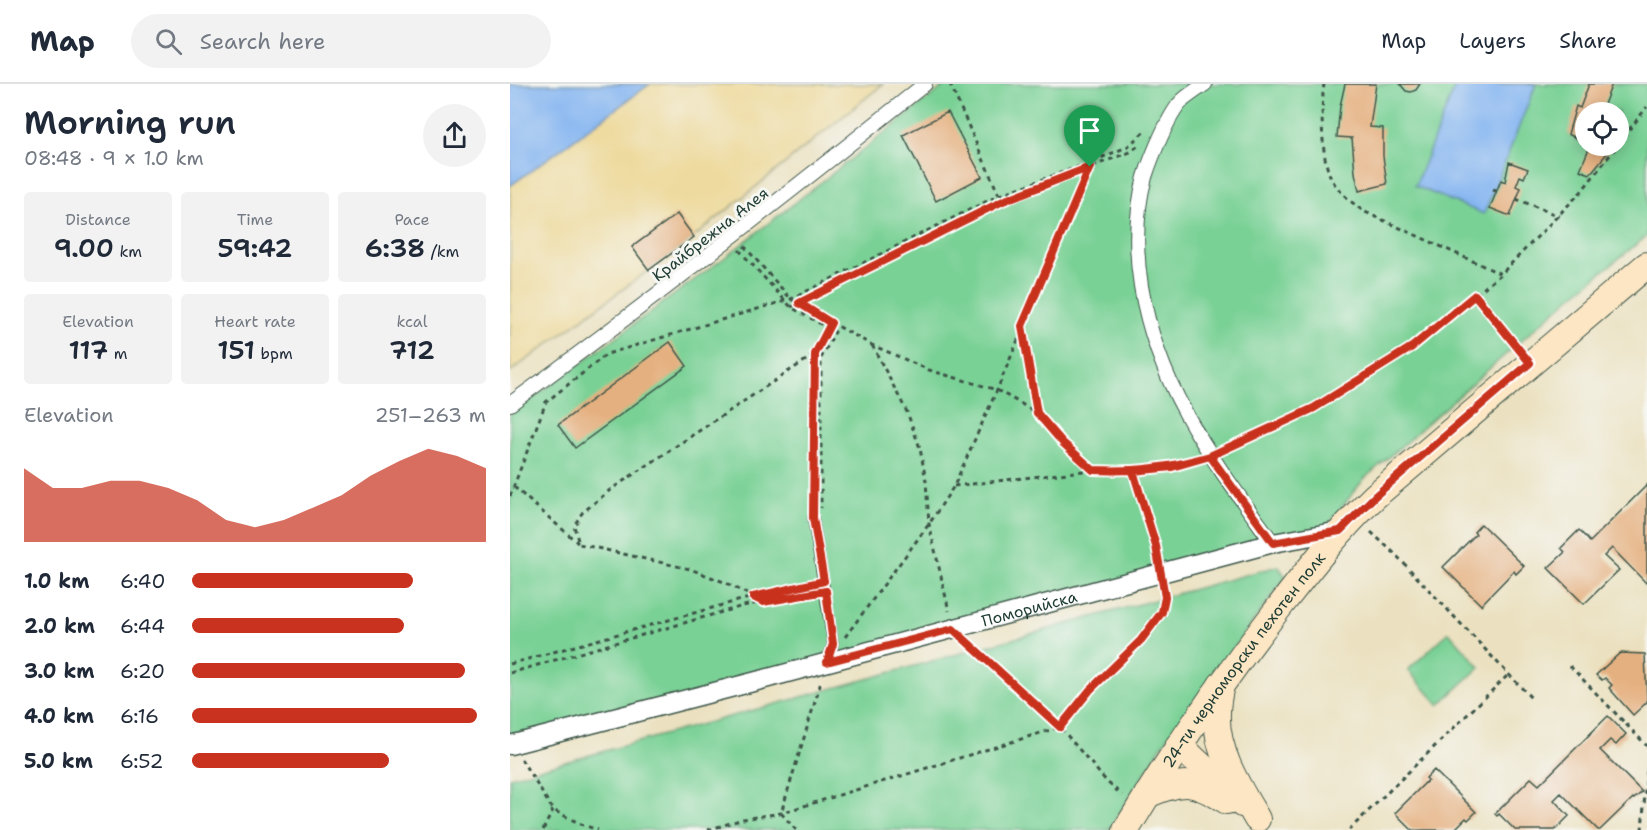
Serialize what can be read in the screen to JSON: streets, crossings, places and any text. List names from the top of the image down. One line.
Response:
{"streets":{"main road":["24-ти черноморски пехотен полк"],"street":["Крайбрежна Алея","Поморийска"]},"crossings":[["Поморийска","24-ти черноморски пехотен полк"]],"page":{"header":"Map","search":"Search here","nav":["Map","Layers","Share"],"heading":["Morning run","08:48 · 9 × 1.0 km"],"stats":[["Distance","9.00 km"],["Time","59:42"],["Pace","6:38 /km"],["Elevation","117 m"],["Heart rate","151 bpm"],["kcal","712"]],"chart":["Elevation","251–263 m"],"list":[{"name":"1.0 km","note":"6:40"},{"name":"2.0 km","note":"6:44"},{"name":"3.0 km","note":"6:20"},{"name":"4.0 km","note":"6:16"},{"name":"5.0 km","note":"6:52"}]}}
